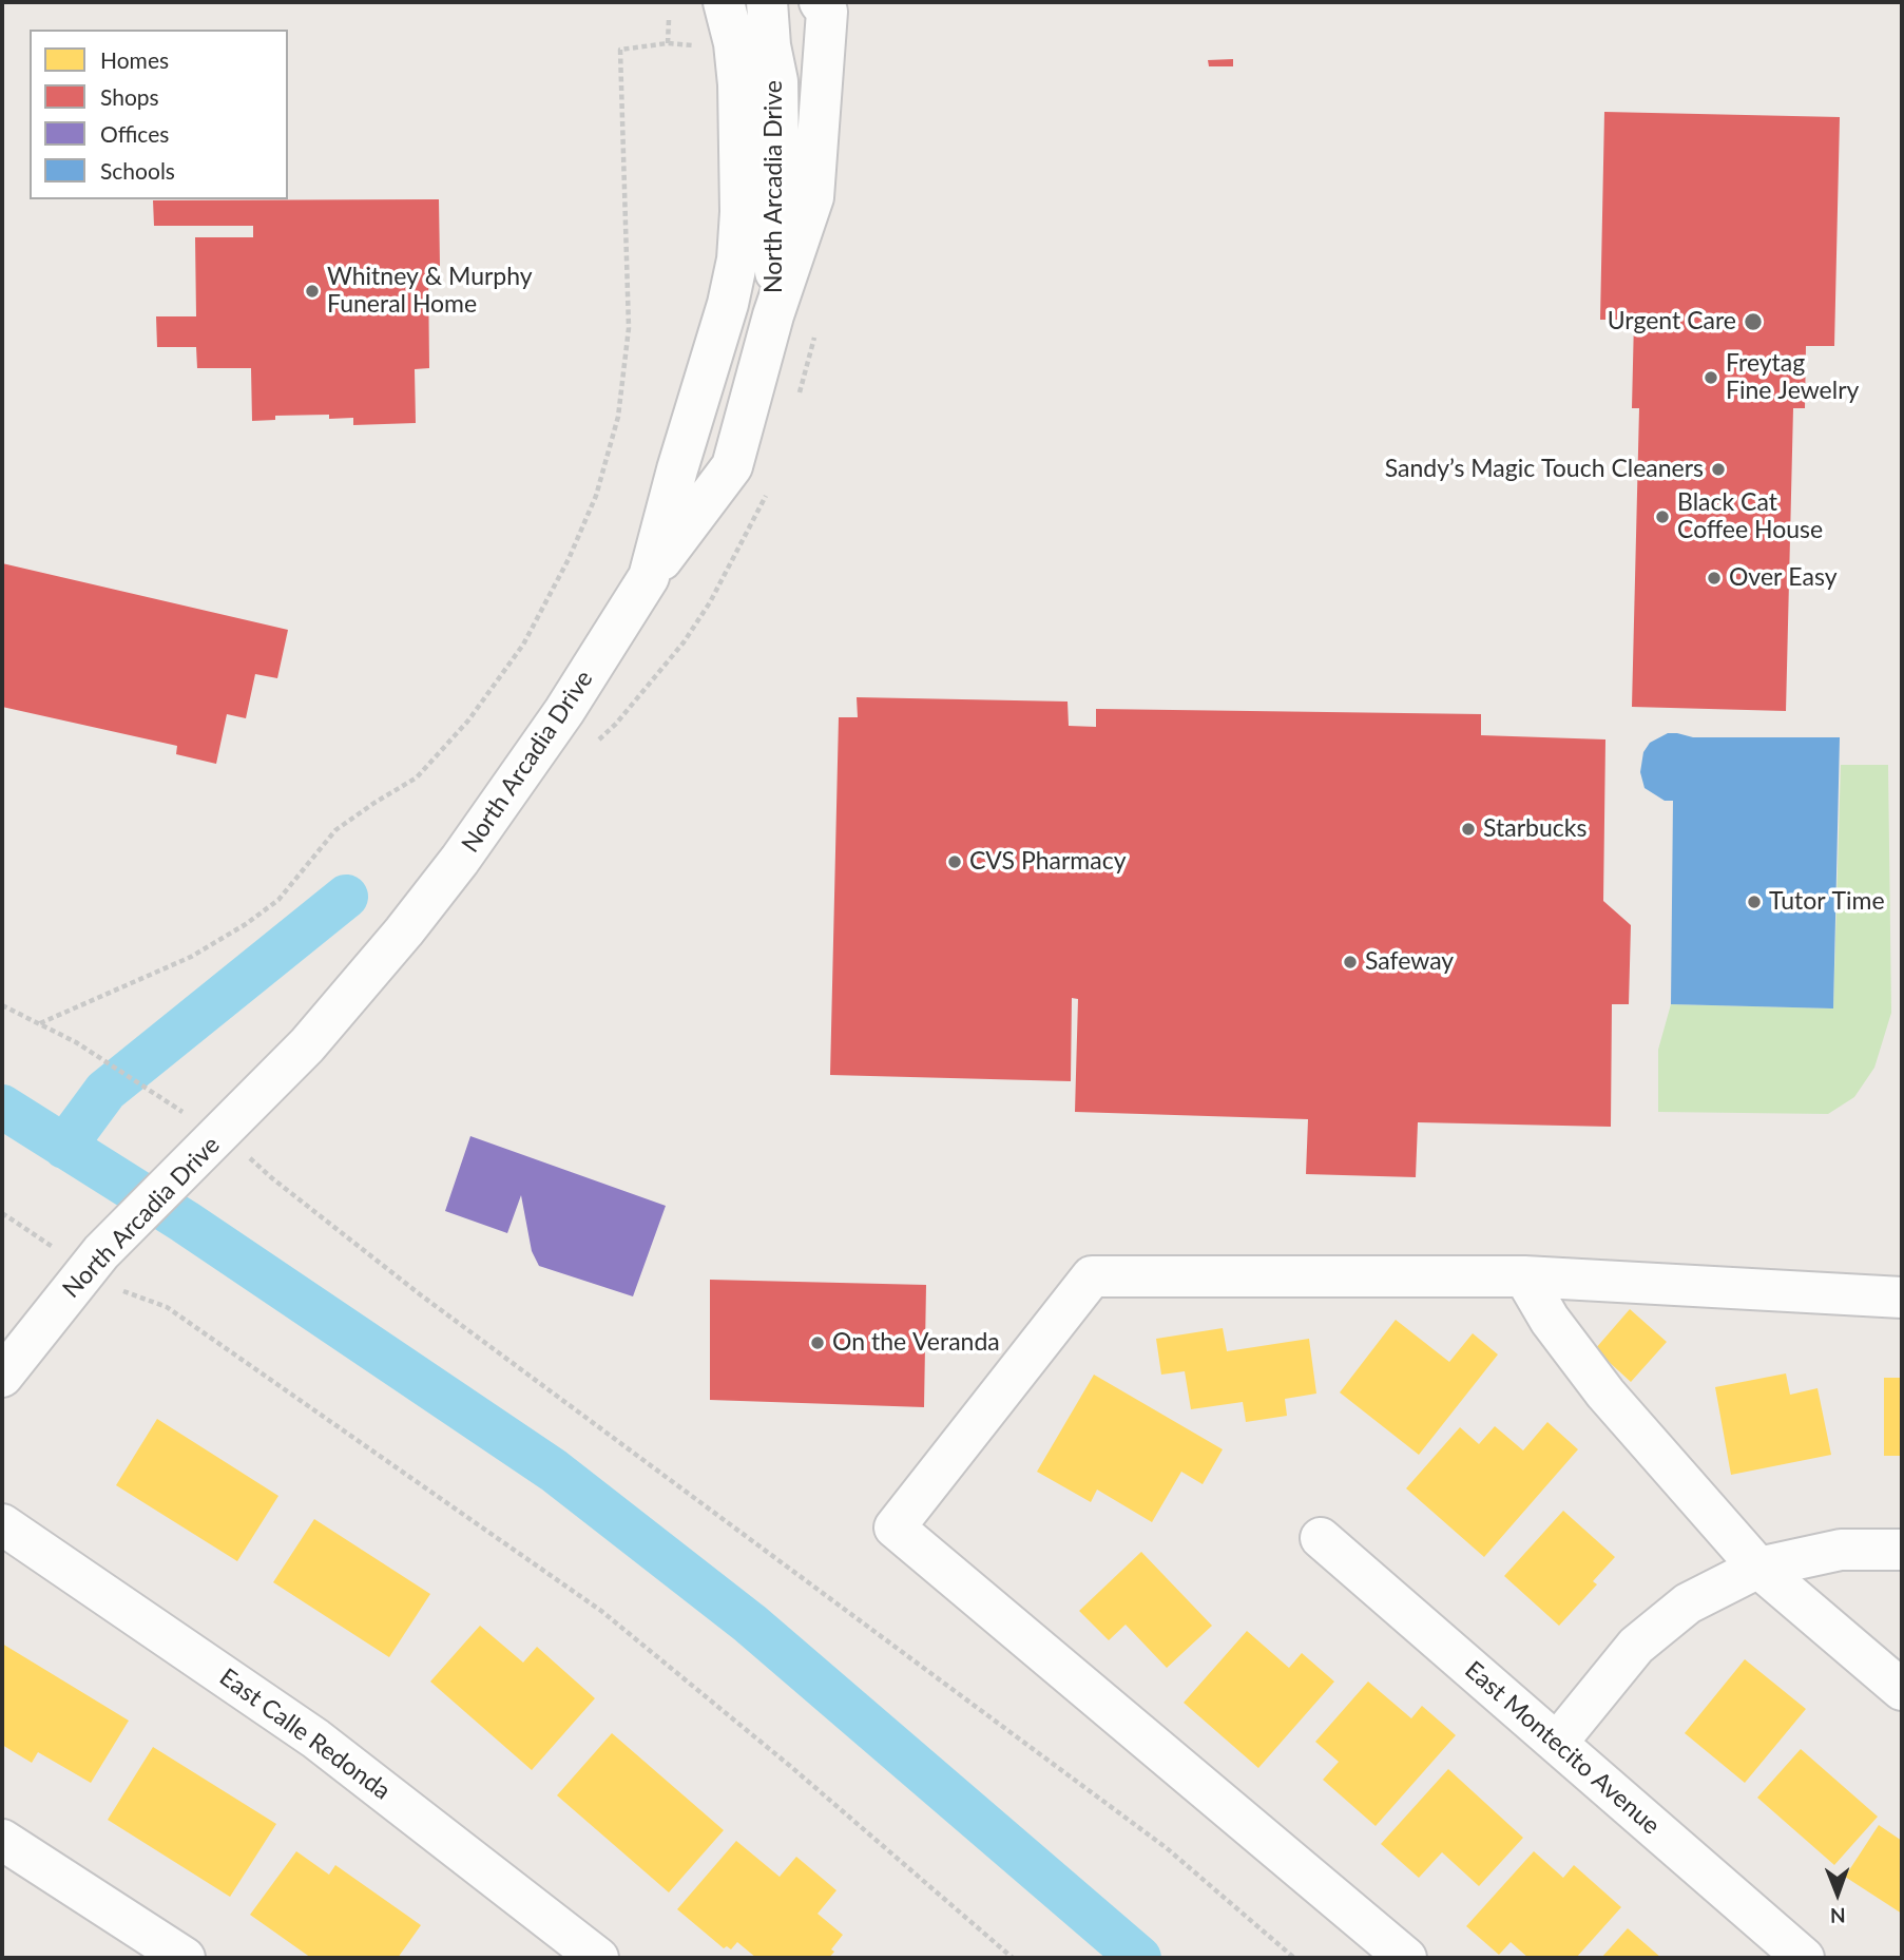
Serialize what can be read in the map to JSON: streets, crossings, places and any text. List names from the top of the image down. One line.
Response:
{"streets":{"street":["North Arcadia Drive","East Calle Redonda","East Montecito Avenue"]},"places":["Whitney & Murphy Funeral Home","Urgent Care","Freytag Fine Jewelry","Sandy’s Magic Touch Cleaners","Black Cat Coffee House","Over Easy","Starbucks","CVS Pharmacy","Tutor Time","Safeway","On the Veranda"],"legend":["Homes","Shops","Offices","Schools"],"north":"bottom"}
